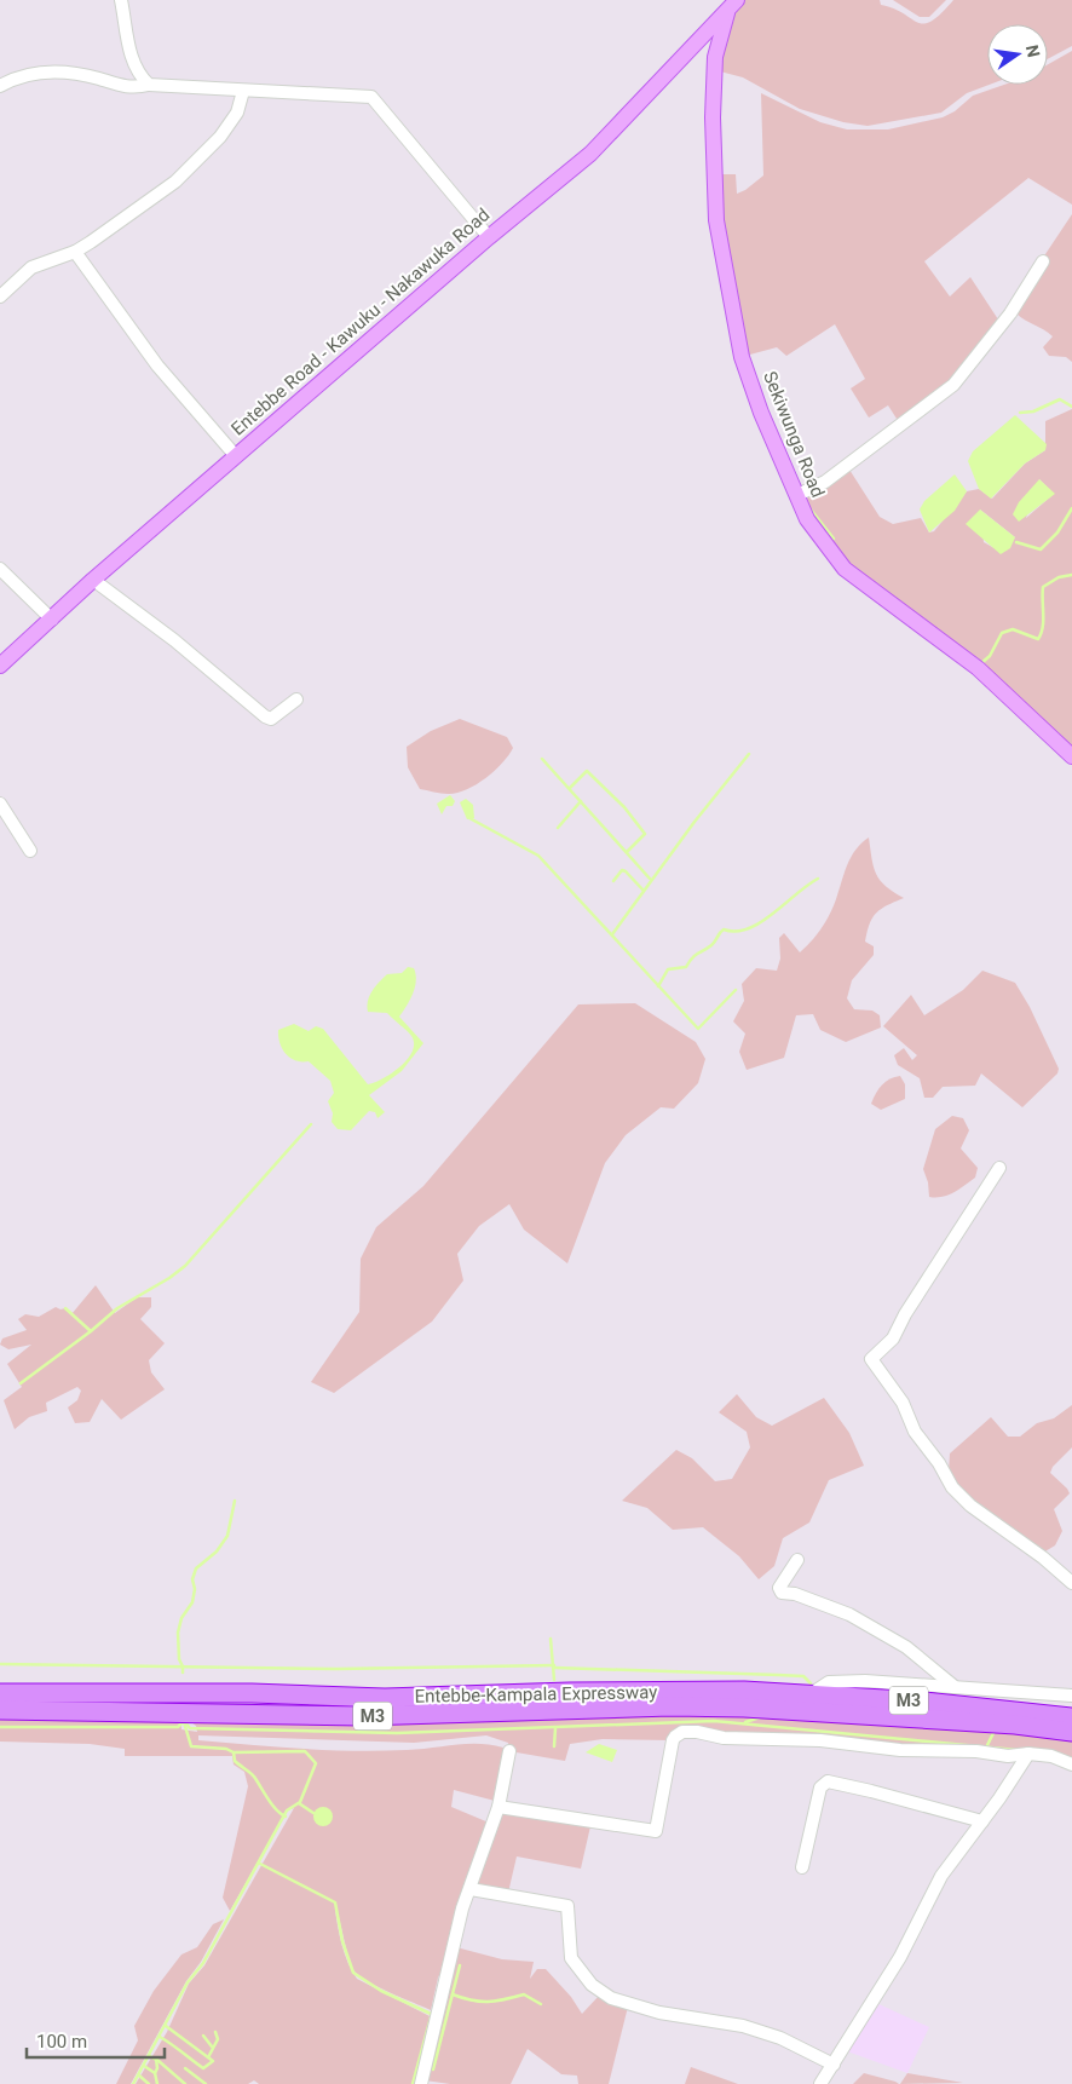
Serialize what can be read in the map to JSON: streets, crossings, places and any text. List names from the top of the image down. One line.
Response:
{"streets":{"highway":["Entebbe-Kampala Expressway","M3"],"main road":["Entebbe Road - Kawuku - Nakawuka Road","Sekiwunga Road"]},"crossings":[["Entebbe Road - Kawuku - Nakawuka Road","Sekiwunga Road"]],"scale_bar":"100 m","north":"right"}
